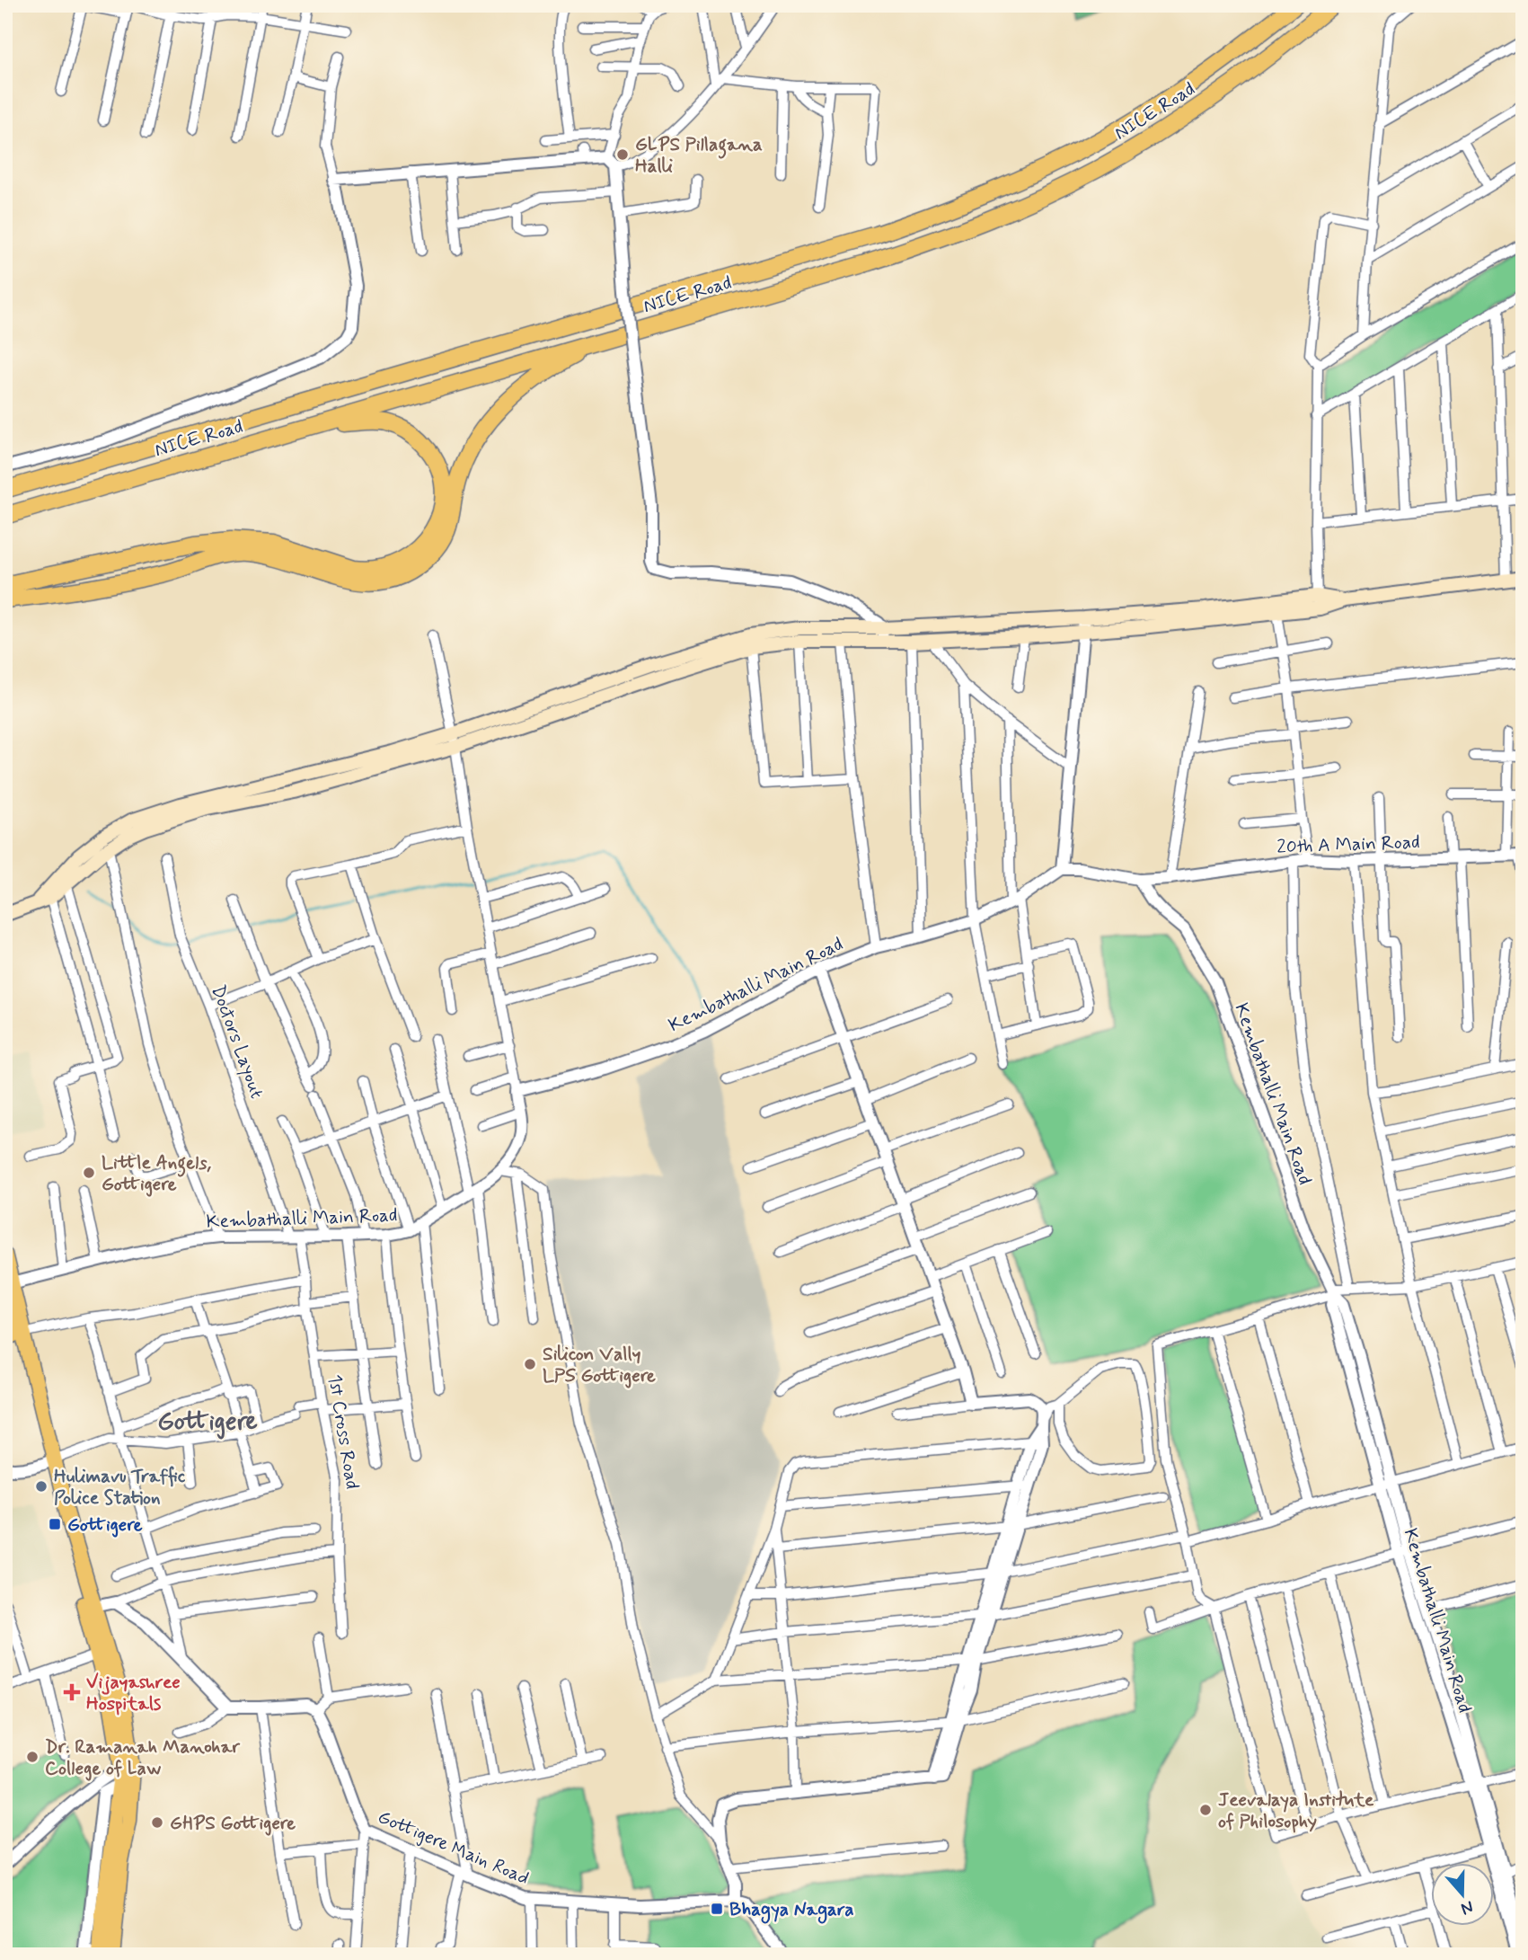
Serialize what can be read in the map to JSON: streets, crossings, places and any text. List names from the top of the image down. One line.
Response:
{"streets":{"highway":["NICE Road"],"street":["20th A Main Road","Kembathalli Main Road","Doctors Layout","1st Cross Road","Gottigere Main Road"]},"crossings":[["20th A Main Road","Kembathalli Main Road"],["Kembathalli Main Road","Doctors Layout"],["Kembathalli Main Road","1st Cross Road"],["Doctors Layout","1st Cross Road"]],"districts":["Gottigere"],"places":{"other":["GLPS Pillagana Halli","Little Angels, Gottigere","Silicon Vally LPS Gottigere","Hulimavu Traffic Police Station","Dr. Ramanah Manohar College of Law","Jeevalaya Institute of Philosophy","GHPS Gottigere"],"transit":["Gottigere","Bhagya Nagara"],"health":["Vijayashree Hospitals"]},"north":"bottom"}
